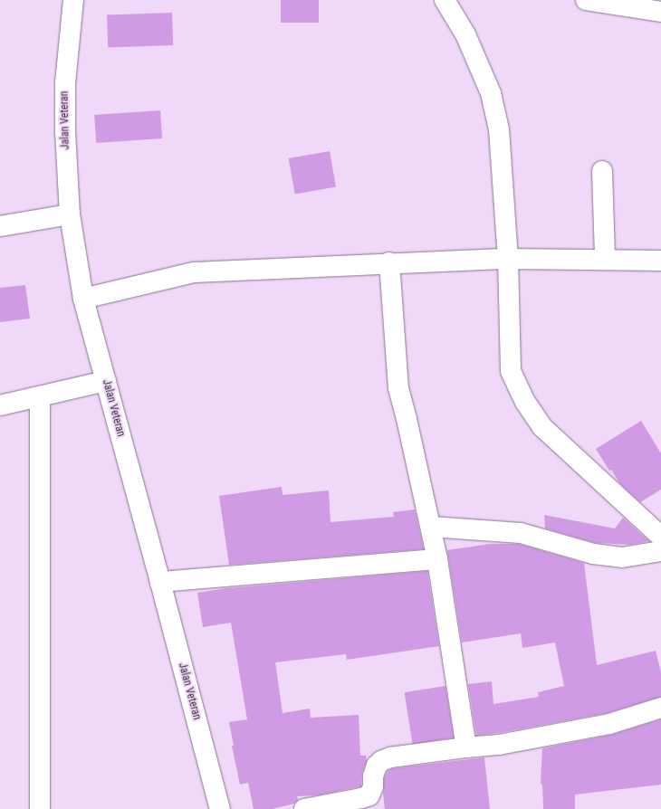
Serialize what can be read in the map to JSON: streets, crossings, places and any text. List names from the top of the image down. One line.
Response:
{"streets":{"street":["Jalan Veteran"]}}
